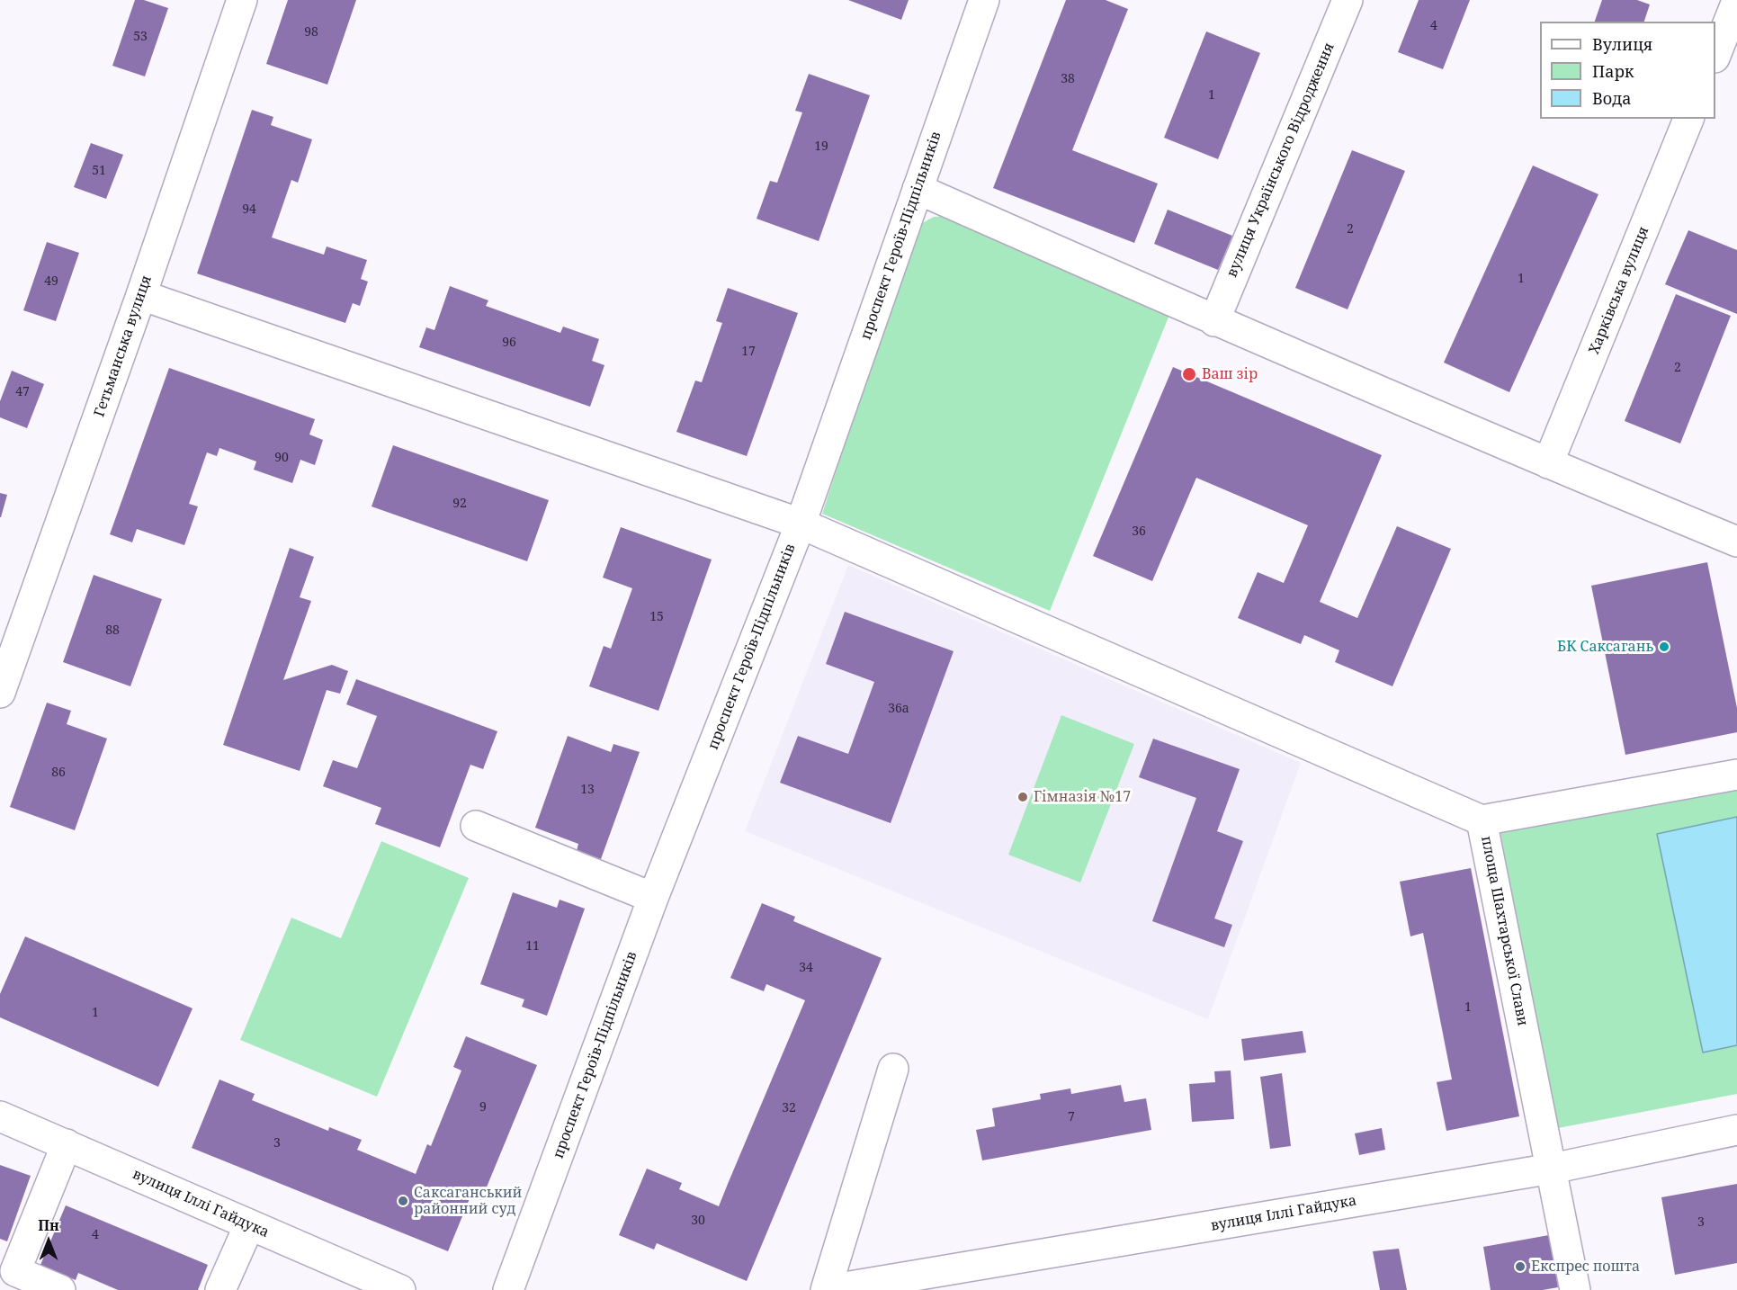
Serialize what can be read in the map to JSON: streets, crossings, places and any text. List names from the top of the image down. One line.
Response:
{"streets":{"street":["вулиця Українського Відродження","проспект Героїв-Підпільників","Харківська вулиця","Гетьманська вулиця","площа Шахтарської Слави","вулиця Іллі Гайдука"]},"crossings":[["площа Шахтарської Слави","вулиця Іллі Гайдука"]],"places":["Ваш зір","БК Саксагань","Гімназія №17","Саксаганський районний суд","Експрес пошта"],"house_numbers":["4","98","53","38","1","19","51","94","2","1","49","96","17","2","47","90","92","36","15","88","36а","86","13","11","34","1","1","9","32","7","3","30","3","4"],"legend":["Вулиця","Парк","Вода"],"north":"top"}
